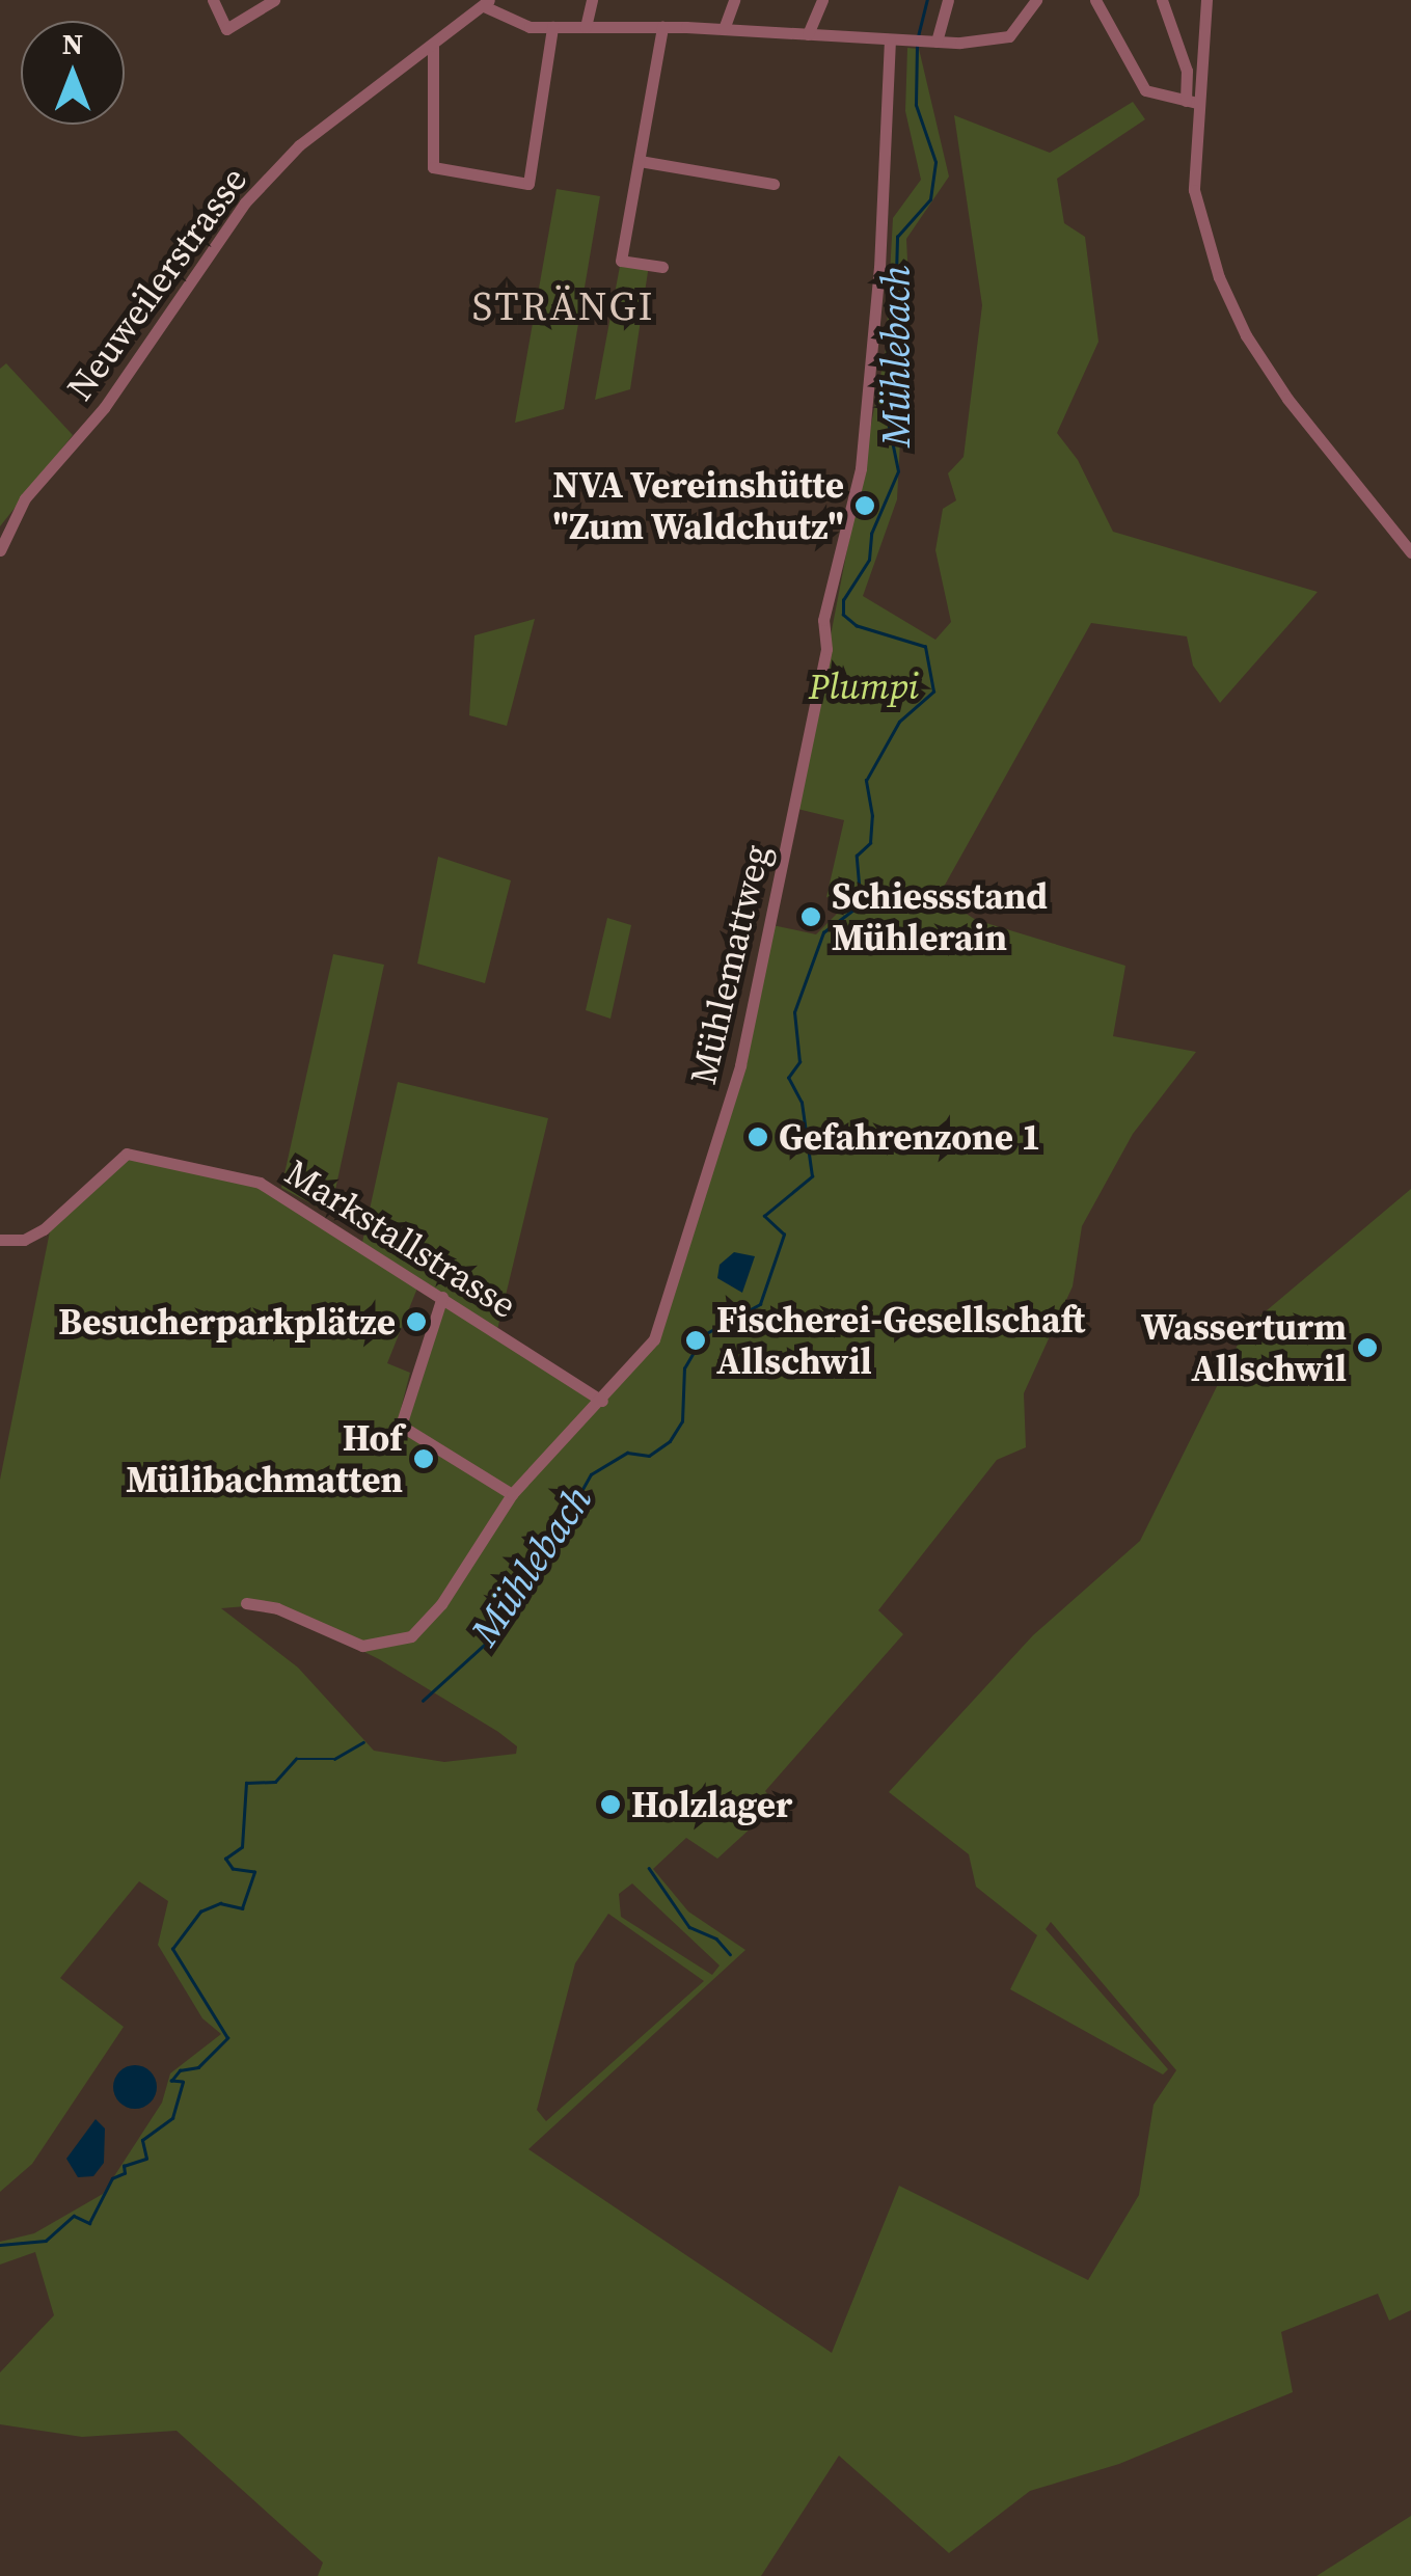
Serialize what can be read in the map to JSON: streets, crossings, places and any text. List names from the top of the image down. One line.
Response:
{"streets":{"street":["Neuweilerstrasse","Mühlemattweg","Markstallstrasse"]},"crossings":[["Mühlemattweg","Markstallstrasse"]],"districts":["STRÄNGI"],"water":["Mühlebach"],"parks":["Plumpi"],"places":["NVA Vereinshütte \"Zum Waldchutz\"","Schiessstand Mühlerain","Gefahrenzone 1","Besucherparkplätze","Fischerei-Gesellschaft Allschwil","Wasserturm Allschwil","Hof Mülibachmatten","Holzlager"],"north":"top"}
